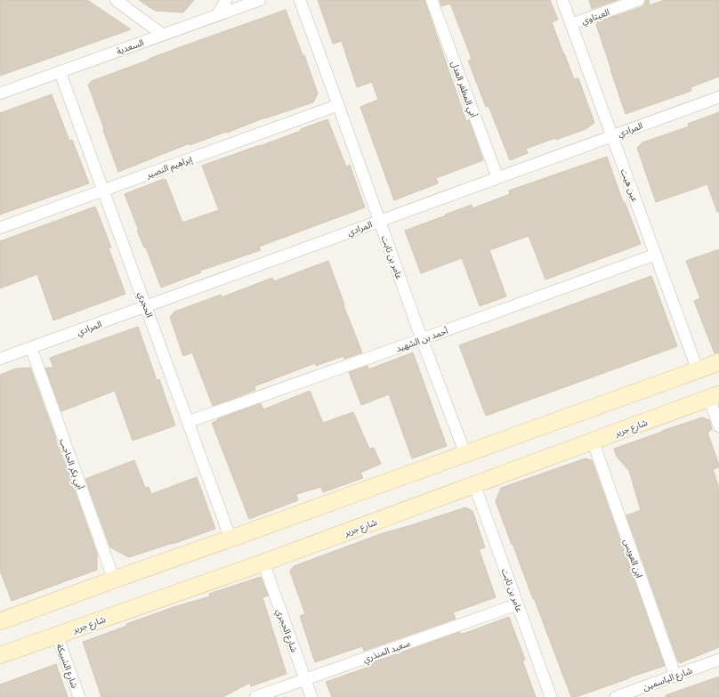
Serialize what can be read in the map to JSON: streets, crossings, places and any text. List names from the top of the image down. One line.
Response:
{"streets":{"main road":["شارع جرير"],"street":["العيتاوي","السعدية","أبي المظفر العدل","المرادي","إبراهيم النصير","عين هيت","عامر بن ثابت","الحجري","أحمد بن الشهيد","أبي بكر الحاجب","ابن العويس","شارع الحجري","سعيد المنذري","شارع الشبيكة","شارع الياسمين"]},"crossings":[["العيتاوي","عين هيت"],["السعدية","الحجري"],["أبي المظفر العدل","المرادي"],["المرادي","عين هيت"],["المرادي","عامر بن ثابت"],["المرادي","الحجري"],["المرادي","أبي بكر الحاجب"],["إبراهيم النصير","عامر بن ثابت"],["إبراهيم النصير","الحجري"],["عين هيت","أحمد بن الشهيد"],["عامر بن ثابت","أحمد بن الشهيد"],["عامر بن ثابت","شارع جرير"],["عامر بن ثابت","سعيد المنذري"],["الحجري","أحمد بن الشهيد"],["شارع جرير","ابن العويس"],["شارع جرير","شارع الحجري"],["شارع جرير","شارع الشبيكة"],["ابن العويس","شارع الياسمين"],["شارع الحجري","سعيد المنذري"]]}
